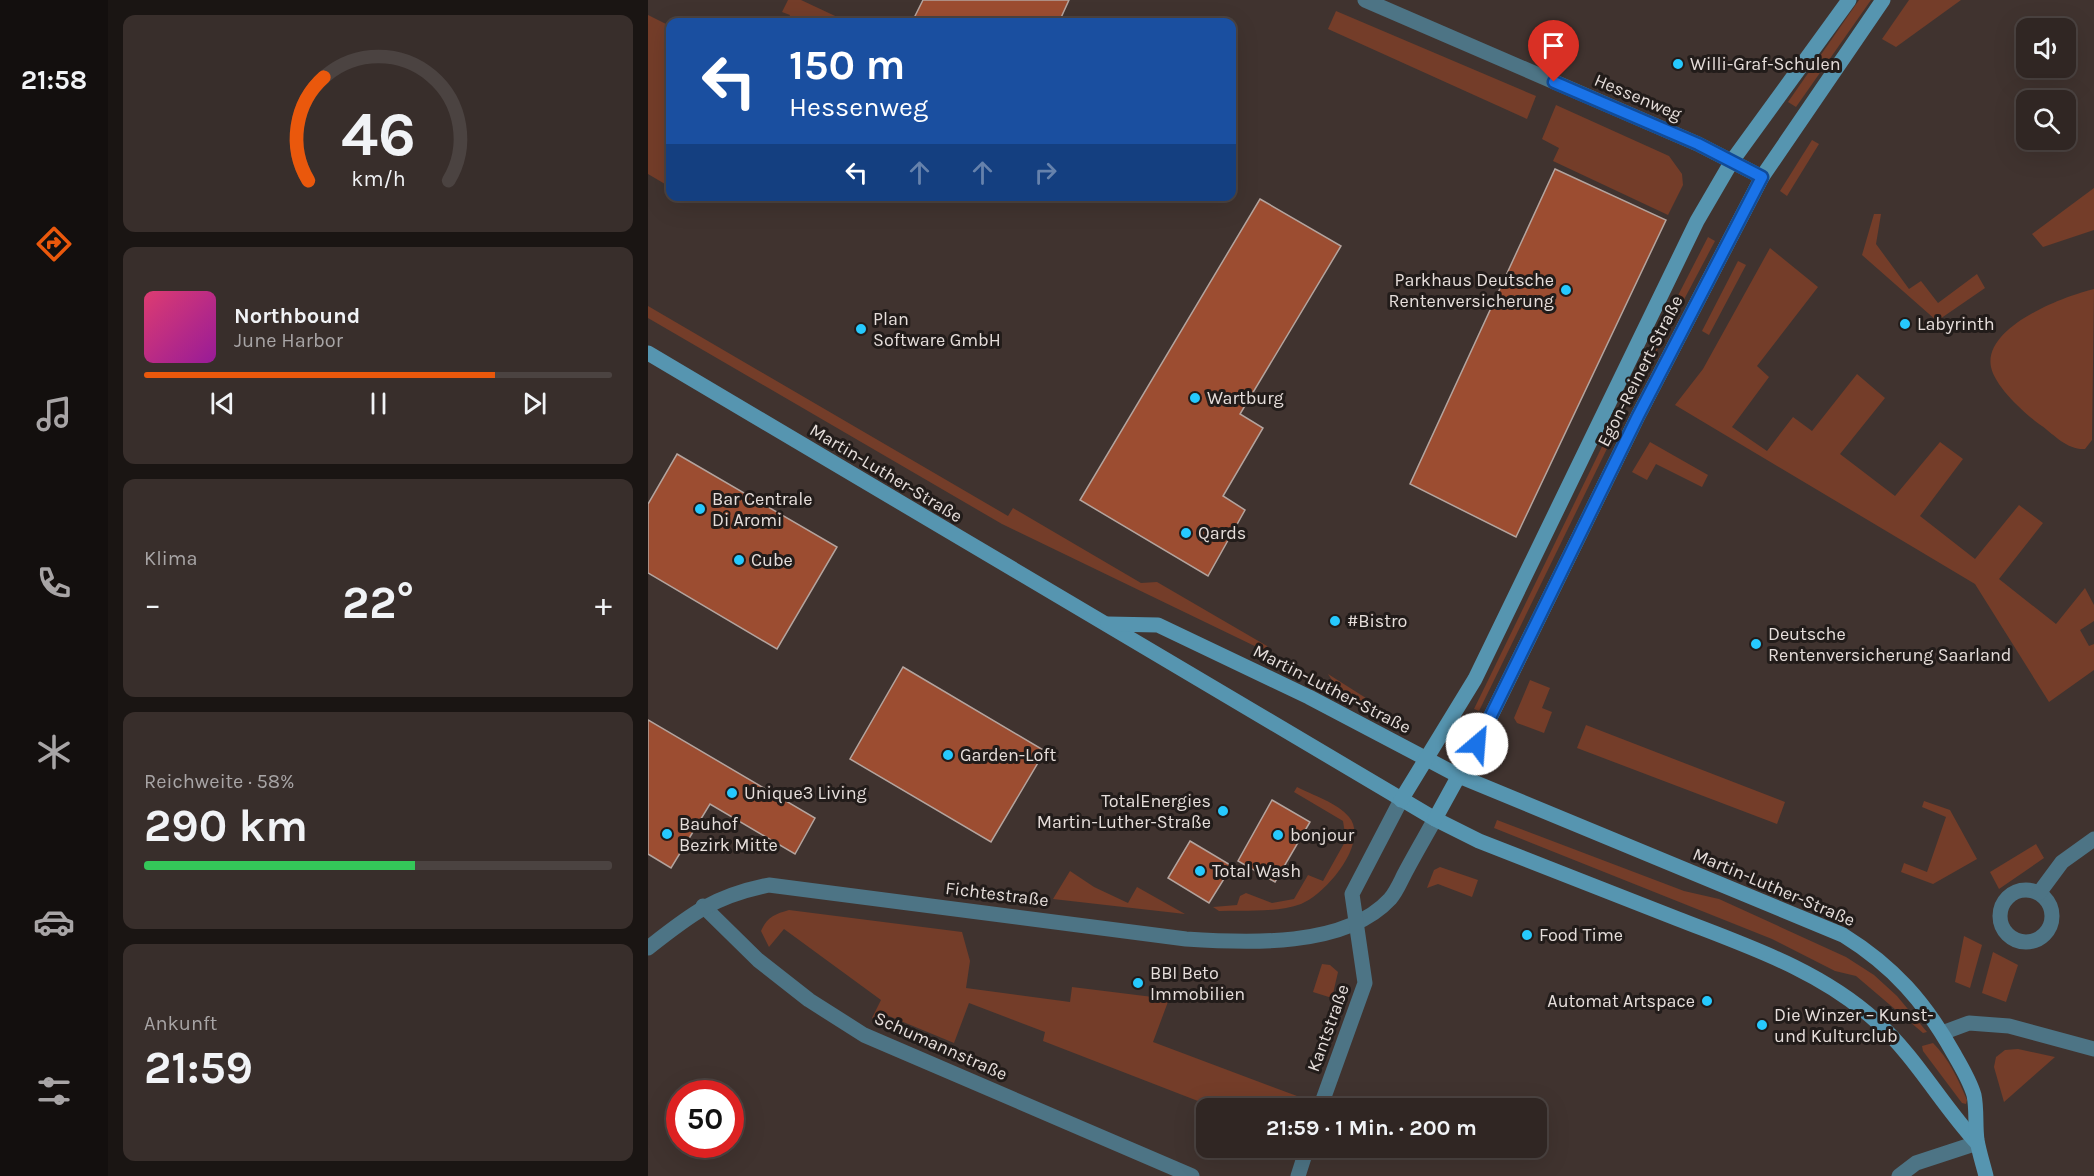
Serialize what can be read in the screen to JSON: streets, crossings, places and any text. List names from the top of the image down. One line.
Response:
{"streets":{"main road":["Egon-Reinert-Straße","Martin-Luther-Straße","Fichtestraße"],"street":["Hessenweg","Kantstraße","Schumannstraße"]},"crossings":[["Hessenweg","Egon-Reinert-Straße"],["Egon-Reinert-Straße","Martin-Luther-Straße"],["Egon-Reinert-Straße","Fichtestraße"],["Martin-Luther-Straße","Fichtestraße"],["Fichtestraße","Kantstraße"],["Fichtestraße","Schumannstraße"]],"places":["Willi-Graf-Schulen","Parkhaus Deutsche Rentenversicherung","Labyrinth","Plan Software GmbH","Wartburg","Bar Centrale Di Aromi","Qards","Cube","#Bistro","Deutsche Rentenversicherung Saarland","Garden-Loft","Unique3 Living","TotalEnergies Martin-Luther-Straße","Bauhof Bezirk Mitte","bonjour","Total Wash","Food Time","BBI Beto Immobilien","Automat Artspace","Die Winzer – Kunst- und Kulturclub"],"page":{"tabs":"21:58","turn":["150 m","Hessenweg"],"song":["Northbound","June Harbor"],"tile":["Klima",["Reichweite · 58%","290 km"],["Ankunft","21:59"]],"heat":["−","22°","+"],"limit":"50","trip":"21:59 · 1 Min. · 200 m","gauge":["46","km/h"]}}
